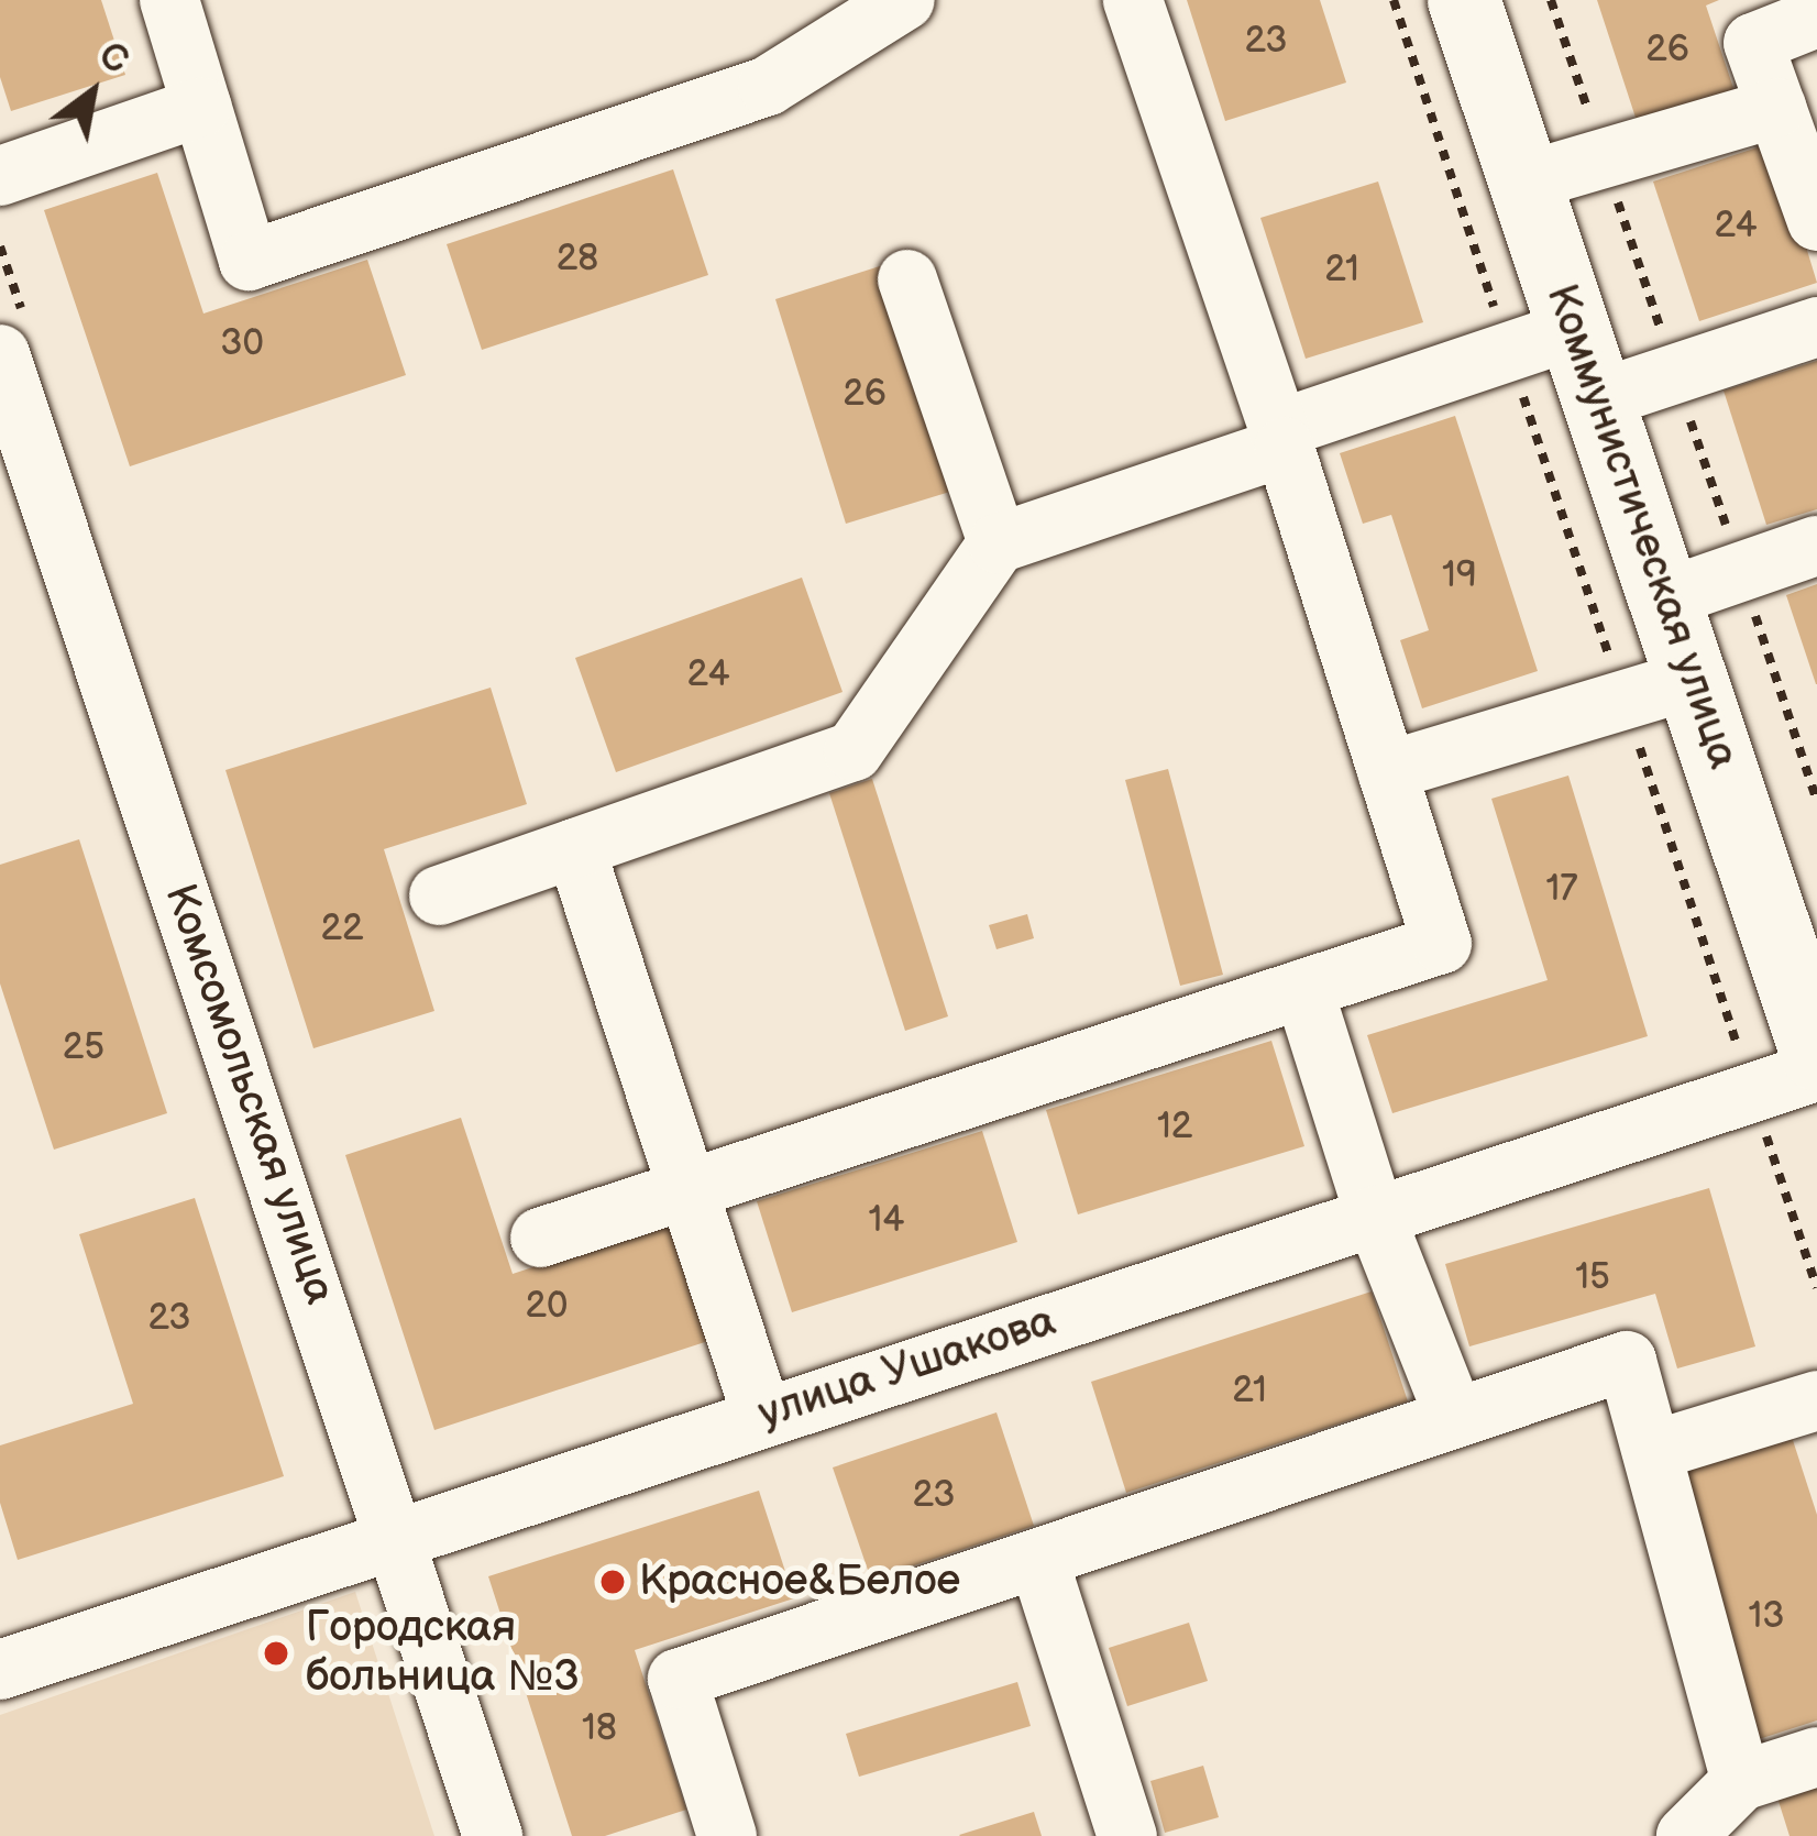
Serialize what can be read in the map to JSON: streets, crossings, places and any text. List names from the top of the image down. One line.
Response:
{"streets":{"main road":["Коммунистическая улица"],"street":["Комсомольская улица","улица Ушакова"]},"crossings":[["Комсомольская улица","улица Ушакова"]],"places":["Красное&Белое","Городская больница №3"],"house_numbers":["23","26","24","28","21","30","26","19","24","17","22","25","12","14","15","20","23","21","23","13","18"],"north":"top right"}
